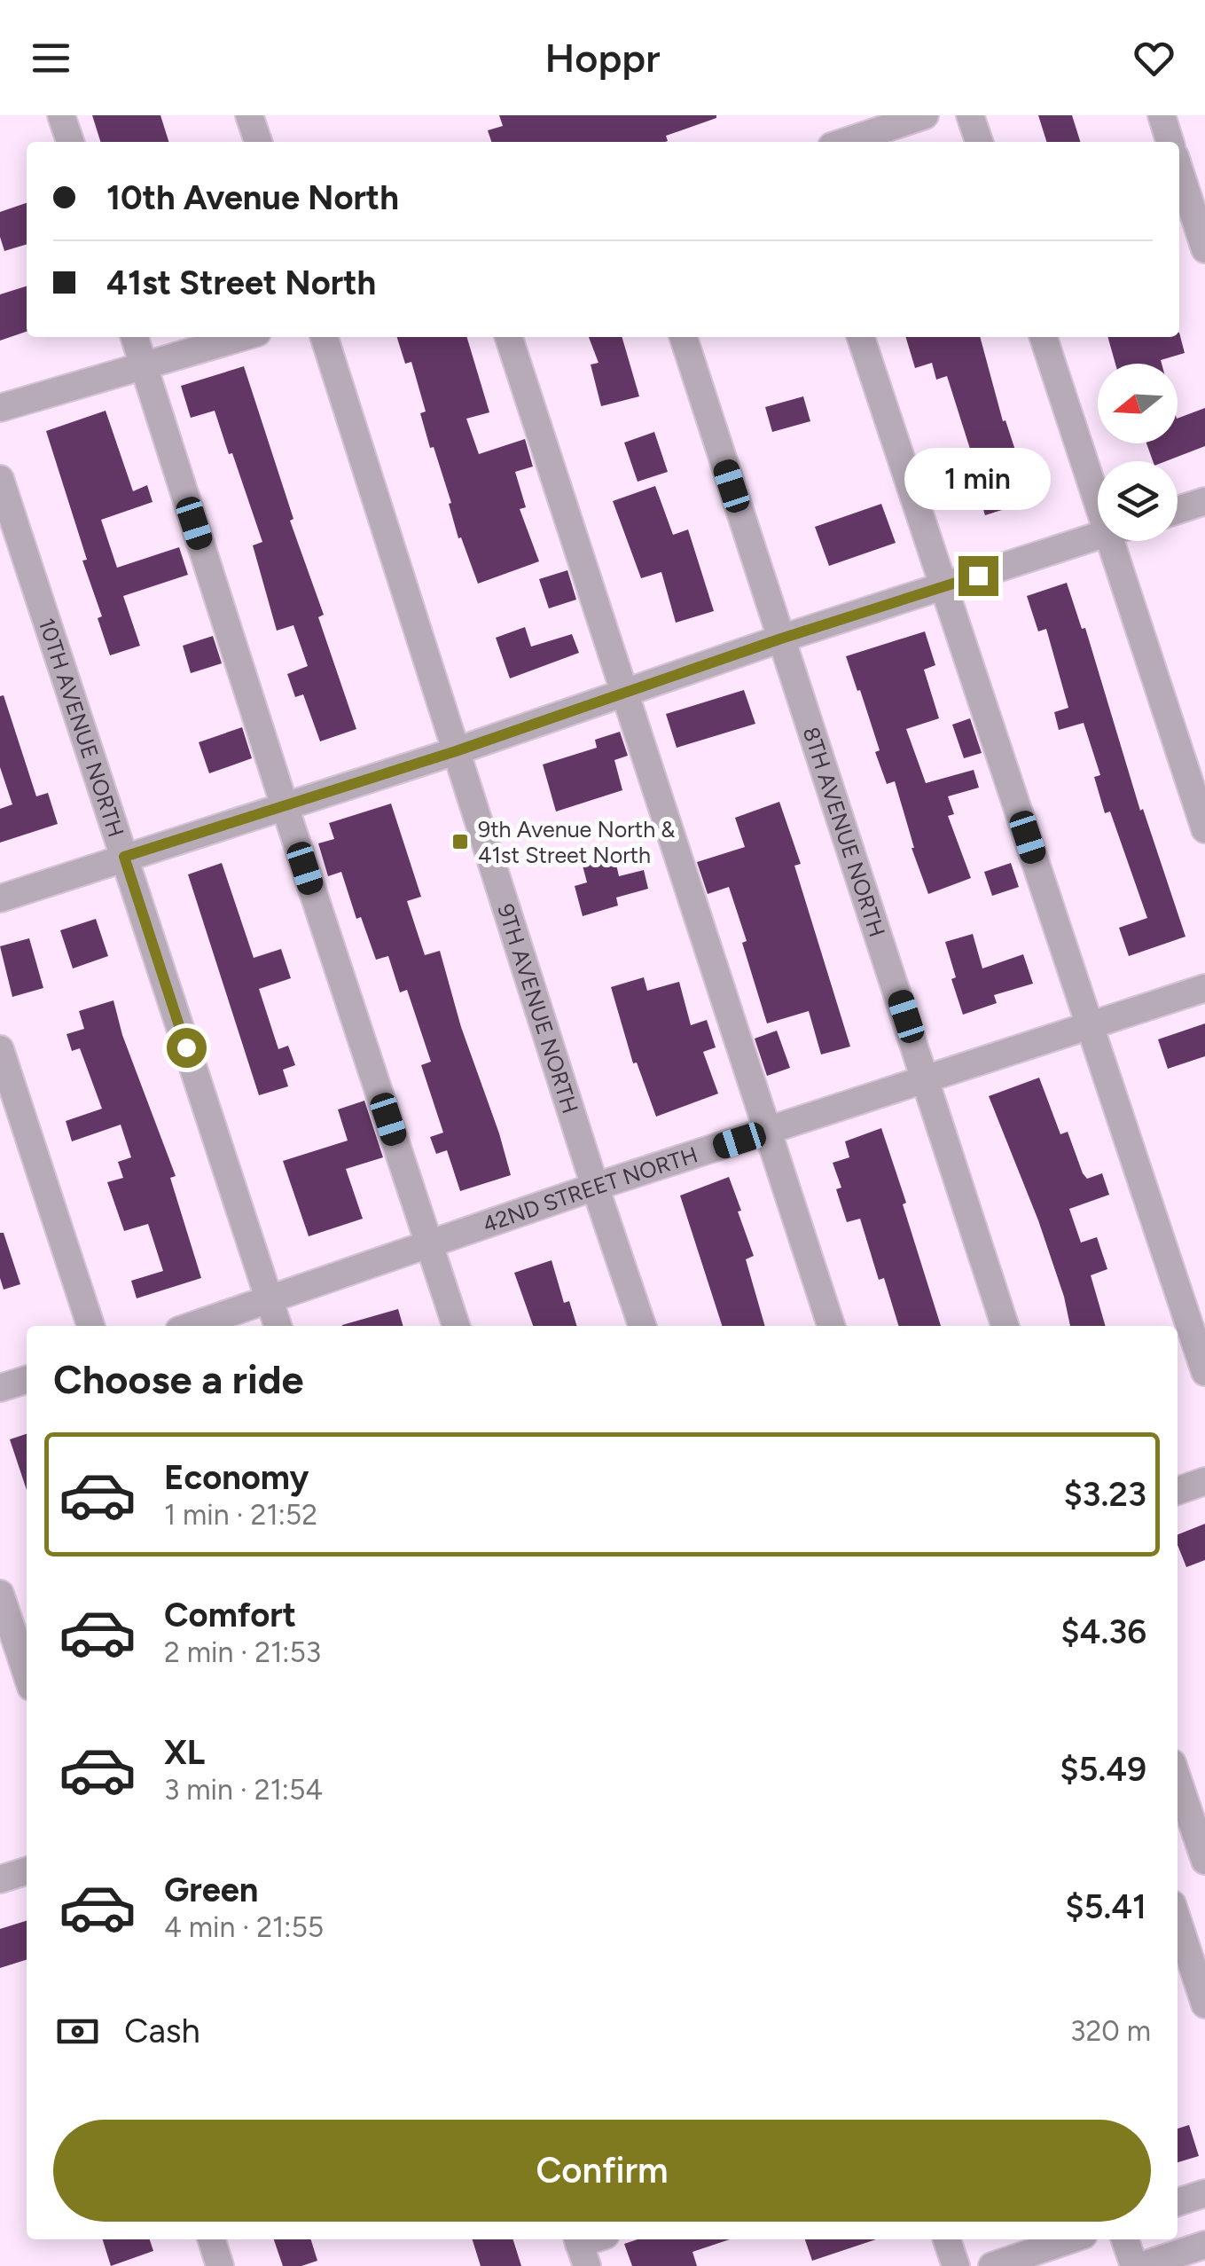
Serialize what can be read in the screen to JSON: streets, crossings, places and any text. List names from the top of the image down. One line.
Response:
{"streets":{"street":["10TH AVENUE NORTH","8TH AVENUE NORTH","9TH AVENUE NORTH","42ND STREET NORTH"]},"crossings":[["10TH AVENUE NORTH","42ND STREET NORTH"],["8TH AVENUE NORTH","42ND STREET NORTH"],["9TH AVENUE NORTH","42ND STREET NORTH"]],"places":{"transit":["9th Avenue North & 41st Street North"]},"north":"left","page":{"header":"Hoppr","banner":["10th Avenue North","41st Street North"],"bubble":"1 min","heading":"Choose a ride","list":[{"name":"Economy","note":"1 min · 21:52","value":"$3.23"},{"name":"Comfort","note":"2 min · 21:53","value":"$4.36"},{"name":"XL","note":"3 min · 21:54","value":"$5.49"},{"name":"Green","note":"4 min · 21:55","value":"$5.41"}],"pay":["Cash","320 m"],"buttons":"Confirm"}}
